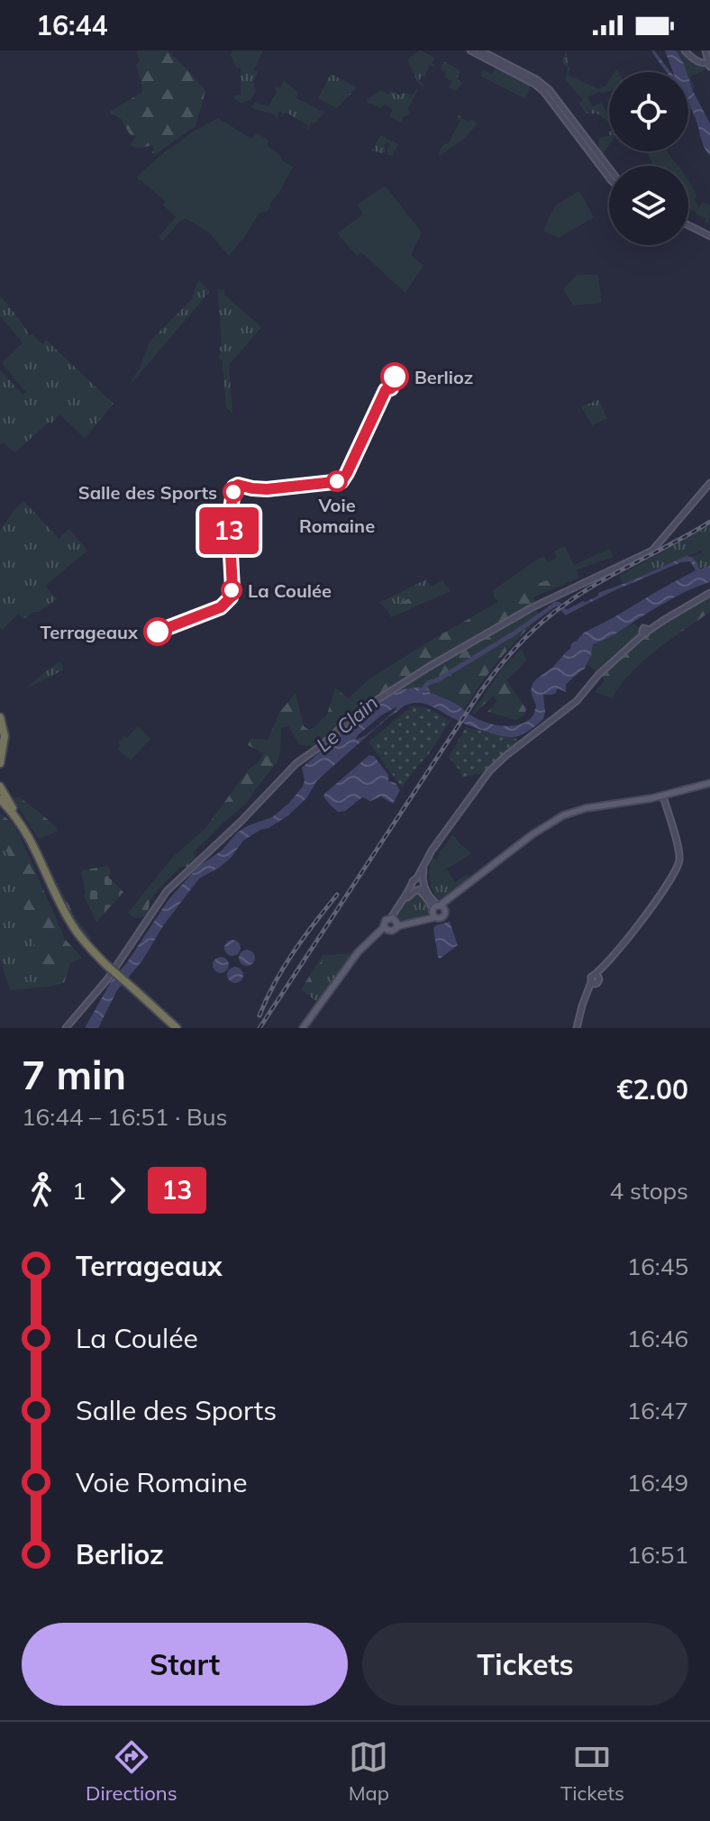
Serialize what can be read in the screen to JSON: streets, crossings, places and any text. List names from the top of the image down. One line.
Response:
{"water":["Le Clain"],"places":["Berlioz","Voie Romaine","Salle des Sports","La Coulée","Terrageaux"],"lines":["bus line 13"],"page":{"status":"16:44","on_map":"13","heading":["7 min","16:44 – 16:51 · Bus","€2.00"],"legs":["1","13","4 stops"],"list":[{"name":"Terrageaux","value":"16:45"},{"name":"La Coulée","value":"16:46"},{"name":"Salle des Sports","value":"16:47"},{"name":"Voie Romaine","value":"16:49"},{"name":"Berlioz","value":"16:51"}],"buttons":["Start","Tickets"],"tabs":["Directions","Map","Tickets"]}}
